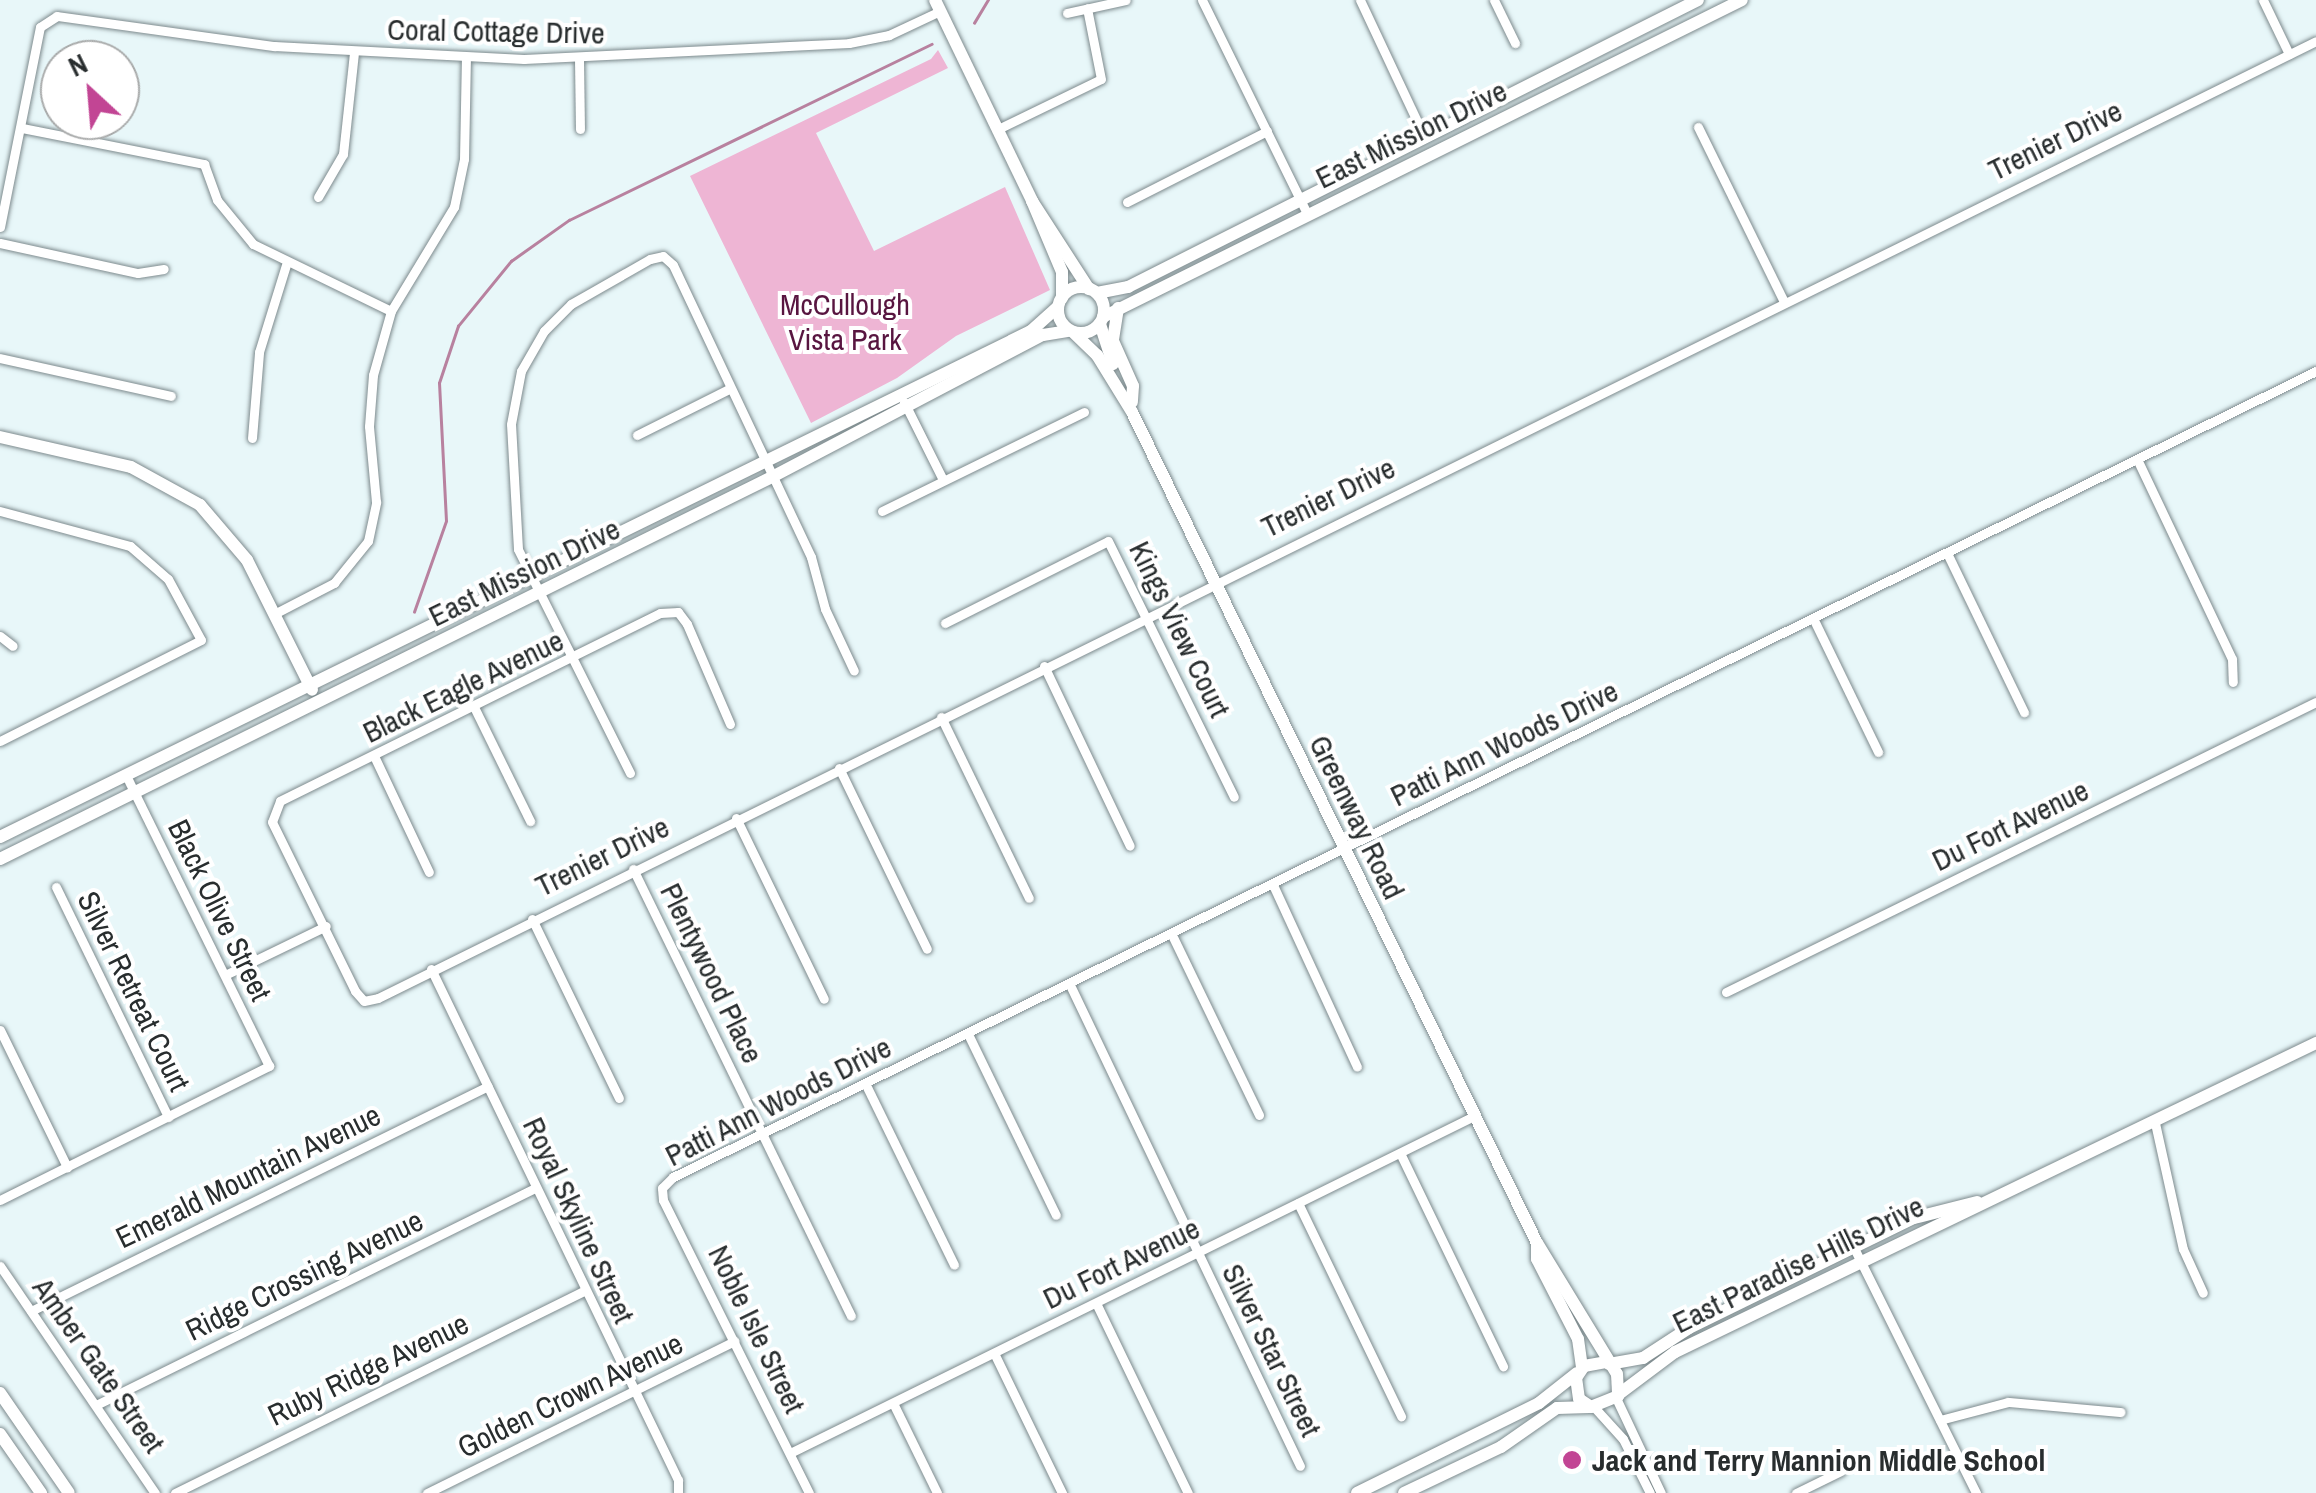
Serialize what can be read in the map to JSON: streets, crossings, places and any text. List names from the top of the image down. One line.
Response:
{"streets":{"street":["Coral Cottage Drive","East Mission Drive","Trenier Drive","Kings View Court","Black Eagle Avenue","Patti Ann Woods Drive","Greenway Road","Du Fort Avenue","Black Olive Street","Plentywood Place","Silver Retreat Court","Emerald Mountain Avenue","Royal Skyline Street","East Paradise Hills Drive","Ridge Crossing Avenue","Noble Isle Street","Silver Star Street","Amber Gate Street","Ruby Ridge Avenue","Golden Crown Avenue"]},"crossings":[["East Mission Drive","Greenway Road"],["East Mission Drive","Black Olive Street"],["Trenier Drive","Kings View Court"],["Trenier Drive","Black Eagle Avenue"],["Trenier Drive","Greenway Road"],["Trenier Drive","Plentywood Place"],["Trenier Drive","Royal Skyline Street"],["Patti Ann Woods Drive","Greenway Road"],["Patti Ann Woods Drive","Plentywood Place"],["Patti Ann Woods Drive","Noble Isle Street"],["Patti Ann Woods Drive","Silver Star Street"],["Greenway Road","Du Fort Avenue"],["Greenway Road","East Paradise Hills Drive"],["Du Fort Avenue","Noble Isle Street"],["Du Fort Avenue","Silver Star Street"],["Black Olive Street","Silver Retreat Court"],["Emerald Mountain Avenue","Royal Skyline Street"],["Emerald Mountain Avenue","Amber Gate Street"],["Royal Skyline Street","Ridge Crossing Avenue"],["Royal Skyline Street","Ruby Ridge Avenue"],["Royal Skyline Street","Golden Crown Avenue"],["Ridge Crossing Avenue","Amber Gate Street"],["Noble Isle Street","Golden Crown Avenue"]],"parks":["McCullough Vista Park"],"places":["Jack and Terry Mannion Middle School"],"north":"top left"}
